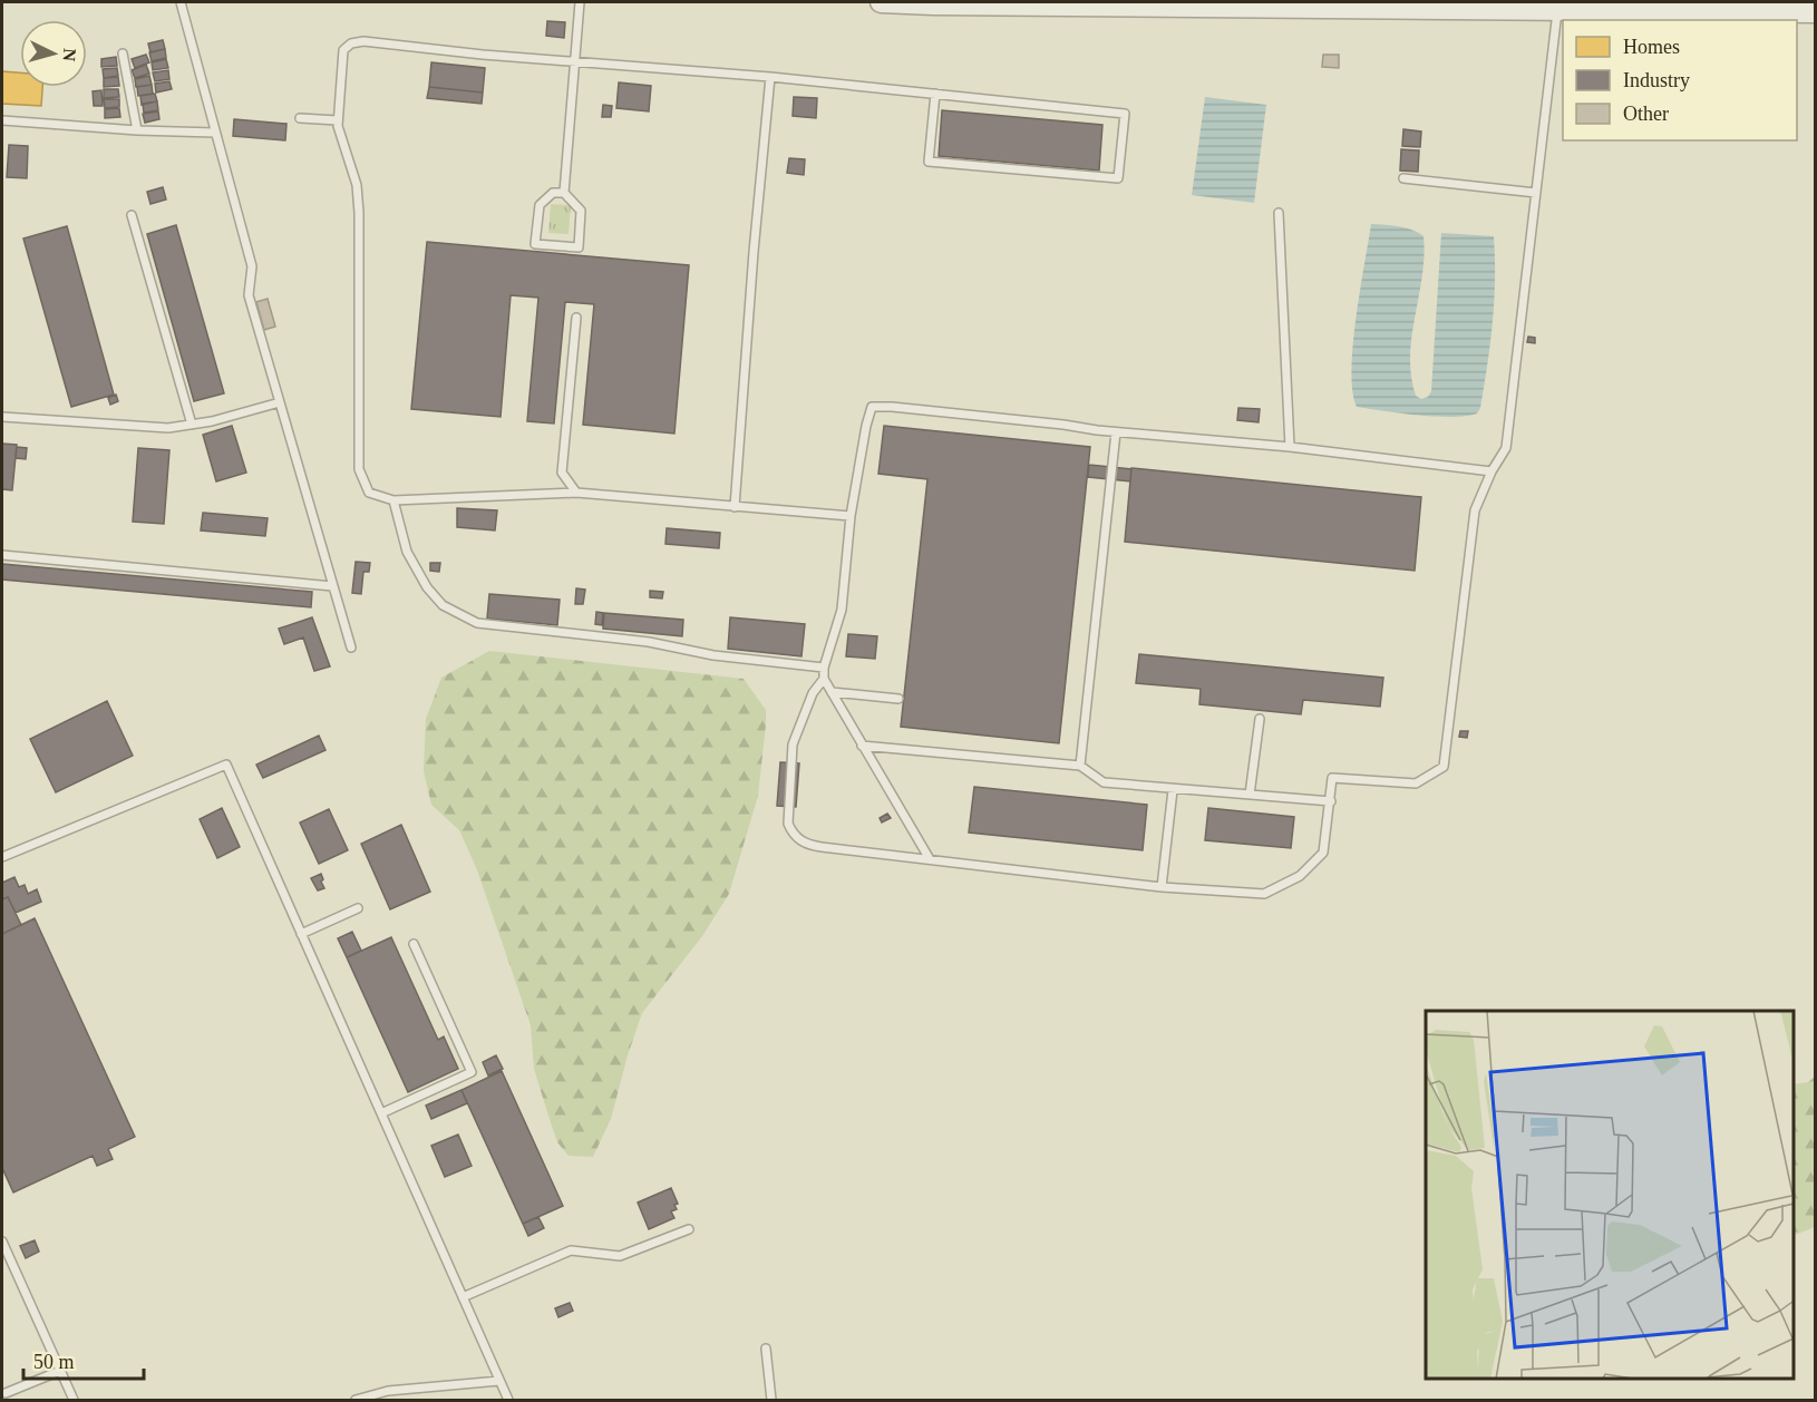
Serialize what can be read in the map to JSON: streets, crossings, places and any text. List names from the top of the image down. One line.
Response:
{"legend":["Homes","Industry","Other"],"scale_bar":"50 m","north":"right"}
